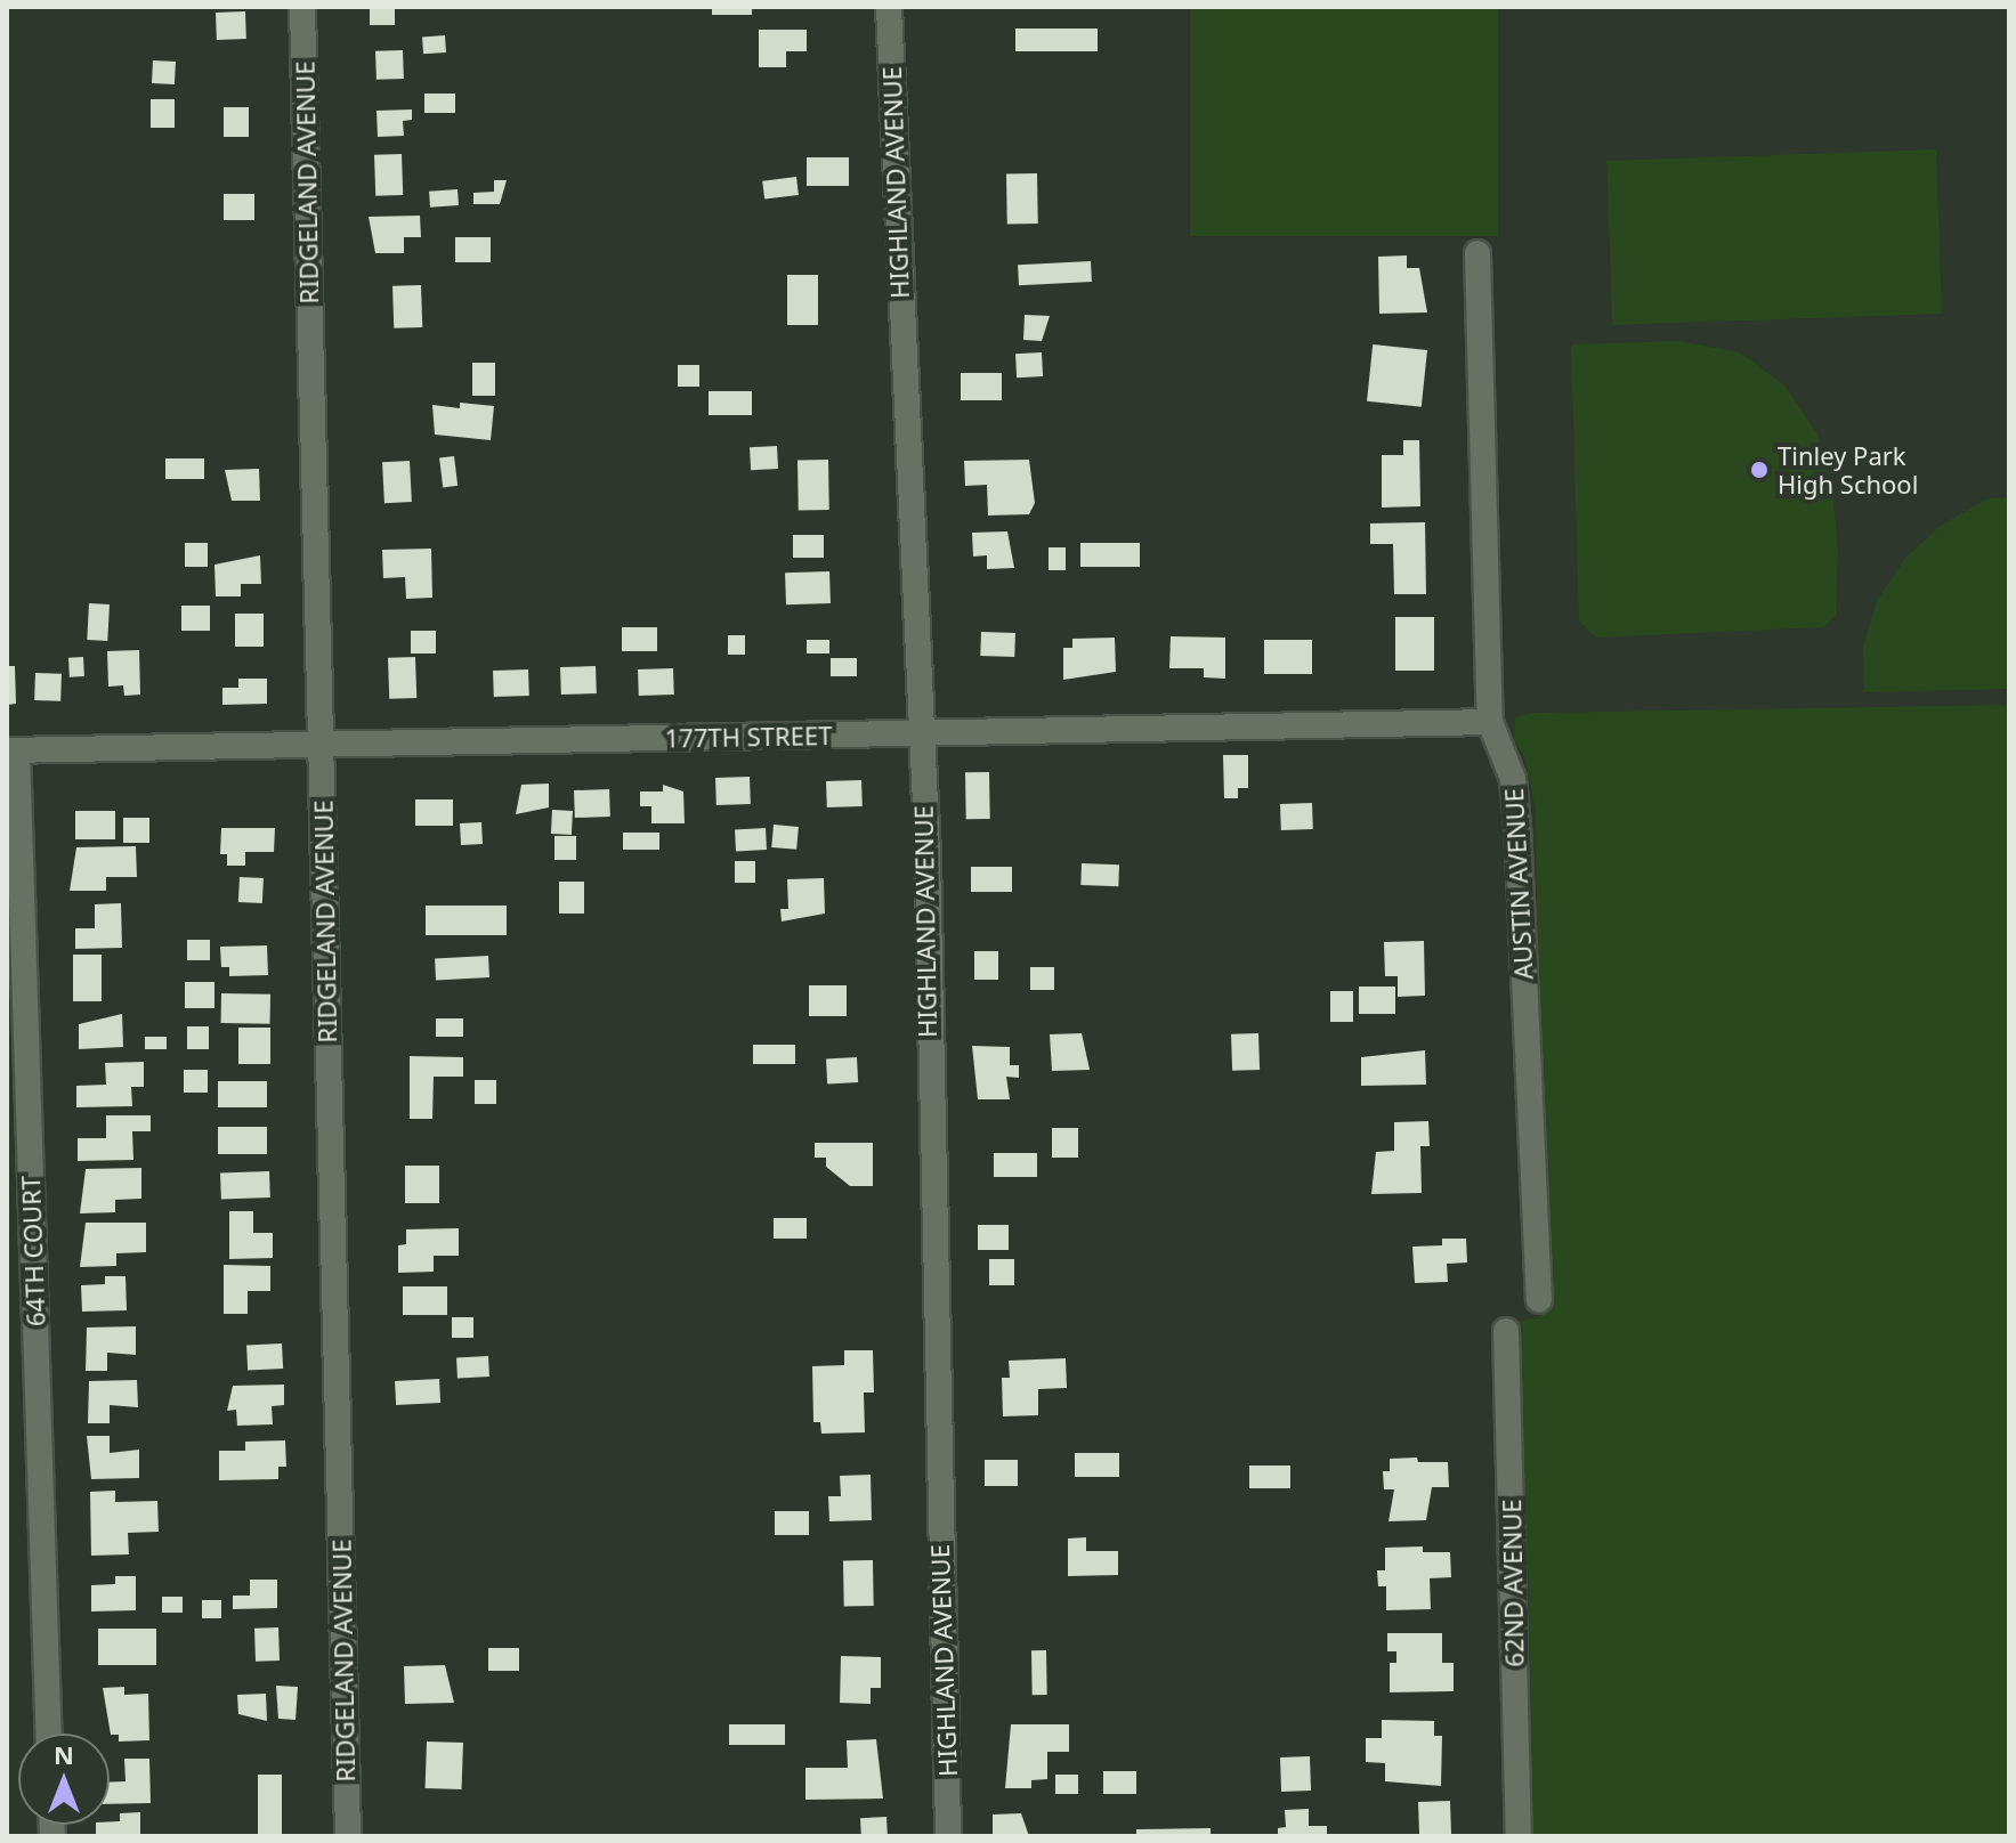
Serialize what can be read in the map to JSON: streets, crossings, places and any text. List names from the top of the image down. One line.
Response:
{"streets":{"street":["RIDGELAND AVENUE","HIGHLAND AVENUE","177TH STREET","AUSTIN AVENUE","64TH COURT","62ND AVENUE"]},"crossings":[["RIDGELAND AVENUE","177TH STREET"],["HIGHLAND AVENUE","177TH STREET"],["177TH STREET","AUSTIN AVENUE"],["177TH STREET","64TH COURT"]],"places":["Tinley Park High School"],"north":"top"}
